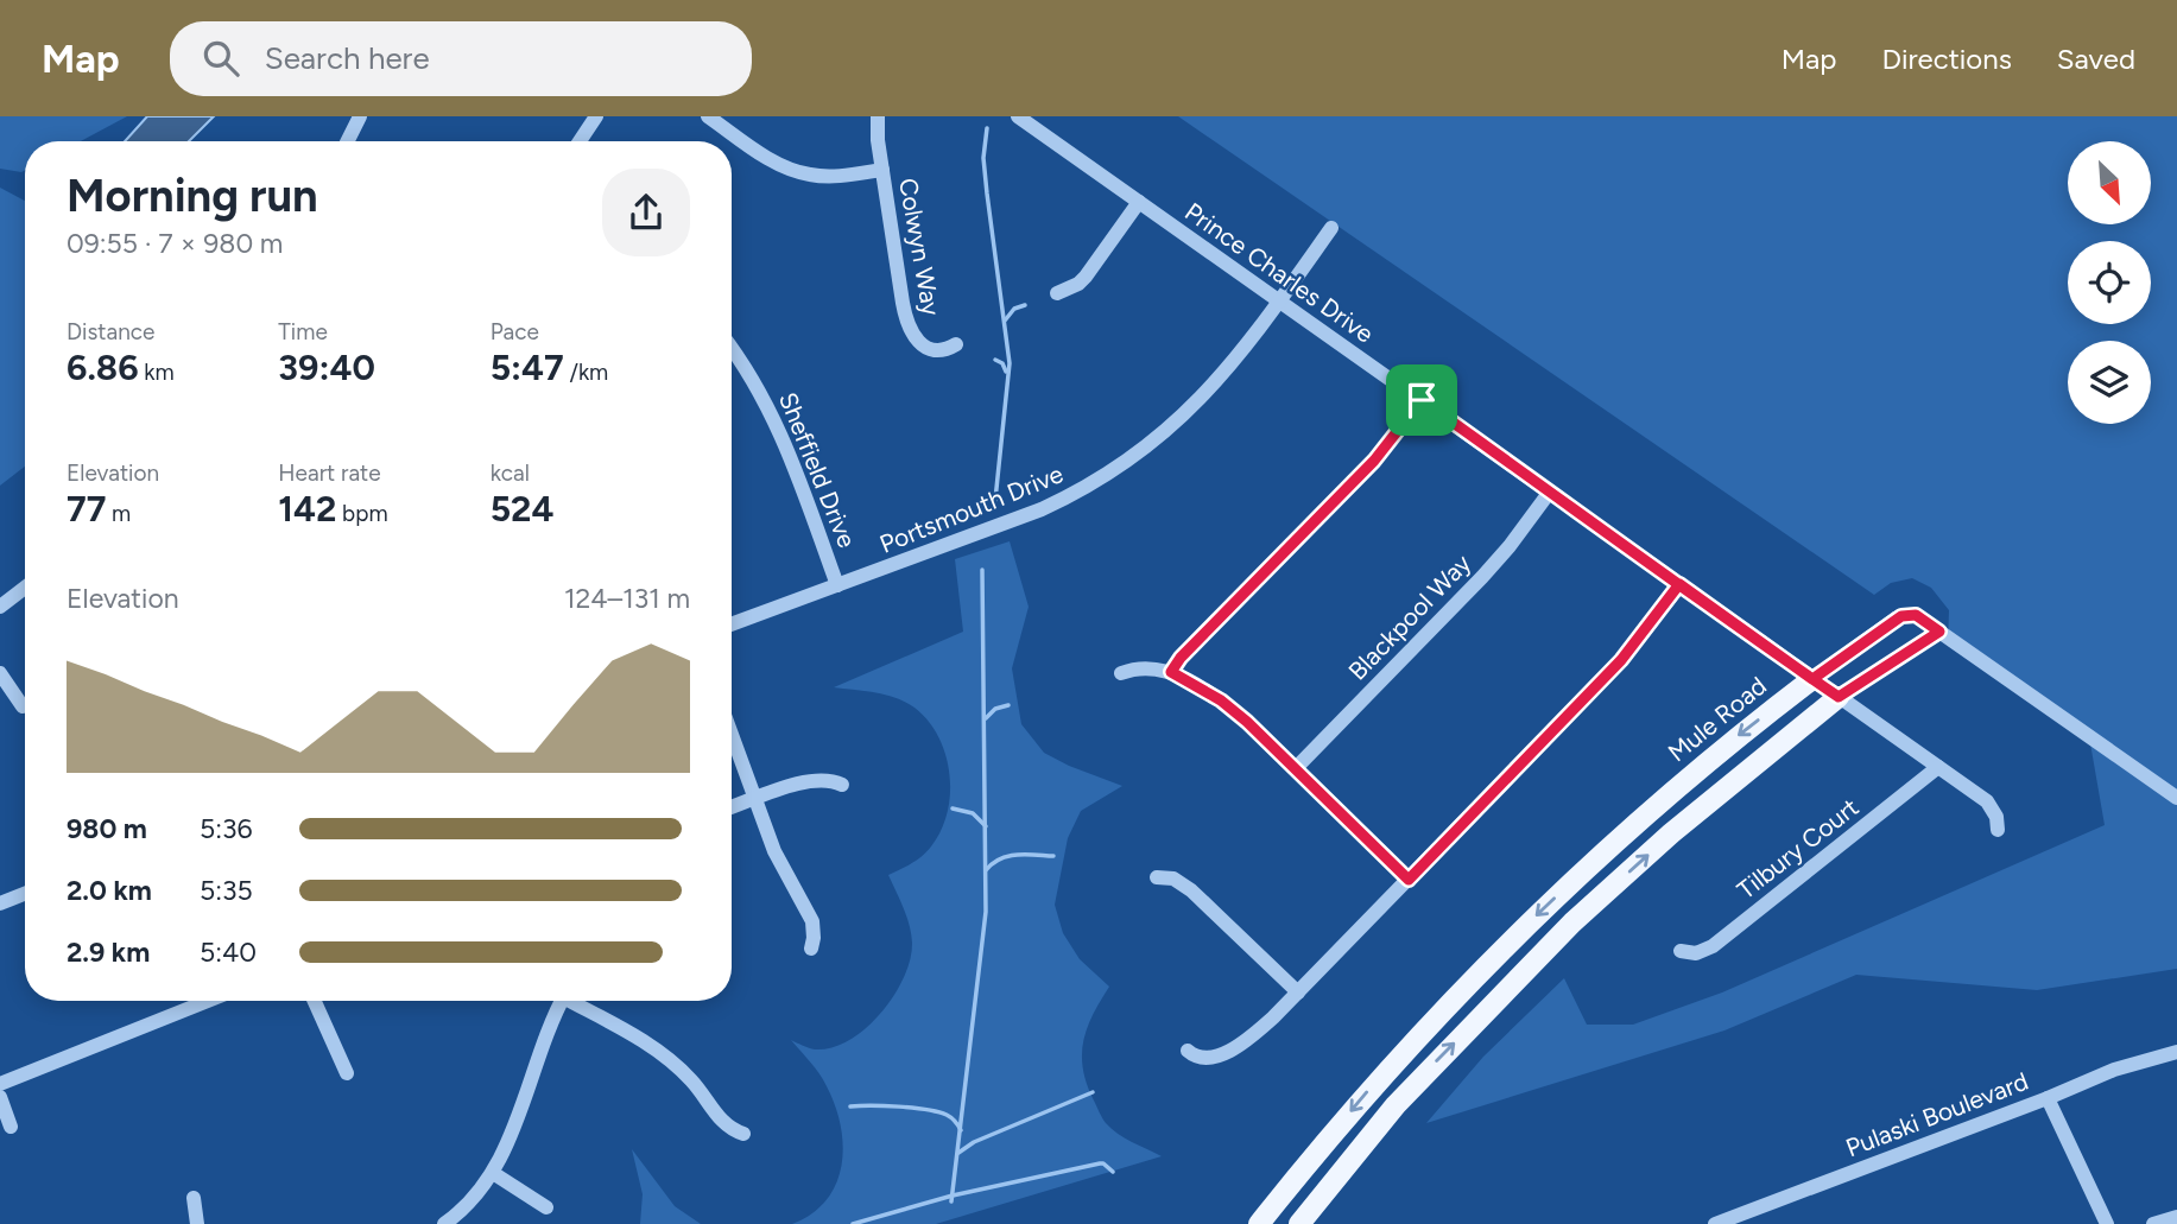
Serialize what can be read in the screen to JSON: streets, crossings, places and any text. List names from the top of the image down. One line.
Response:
{"streets":{"main road":["Mule Road"],"street":["Colwyn Way","Prince Charles Drive","Sheffield Drive","Portsmouth Drive","Blackpool Way","Tilbury Court","Pulaski Boulevard"]},"crossings":[["Prince Charles Drive","Portsmouth Drive"],["Prince Charles Drive","Blackpool Way"],["Prince Charles Drive","Mule Road"],["Prince Charles Drive","Tilbury Court"],["Sheffield Drive","Portsmouth Drive"]],"north":"bottom right","page":{"header":"Map","search":"Search here","nav":["Map","Directions","Saved"],"heading":["Morning run","09:55 · 7 × 980 m"],"stats":[["Distance","6.86 km"],["Time","39:40"],["Pace","5:47 /km"],["Elevation","77 m"],["Heart rate","142 bpm"],["kcal","524"]],"chart":["Elevation","124–131 m"],"list":[{"name":"980 m","note":"5:36"},{"name":"2.0 km","note":"5:35"},{"name":"2.9 km","note":"5:40"}]}}
